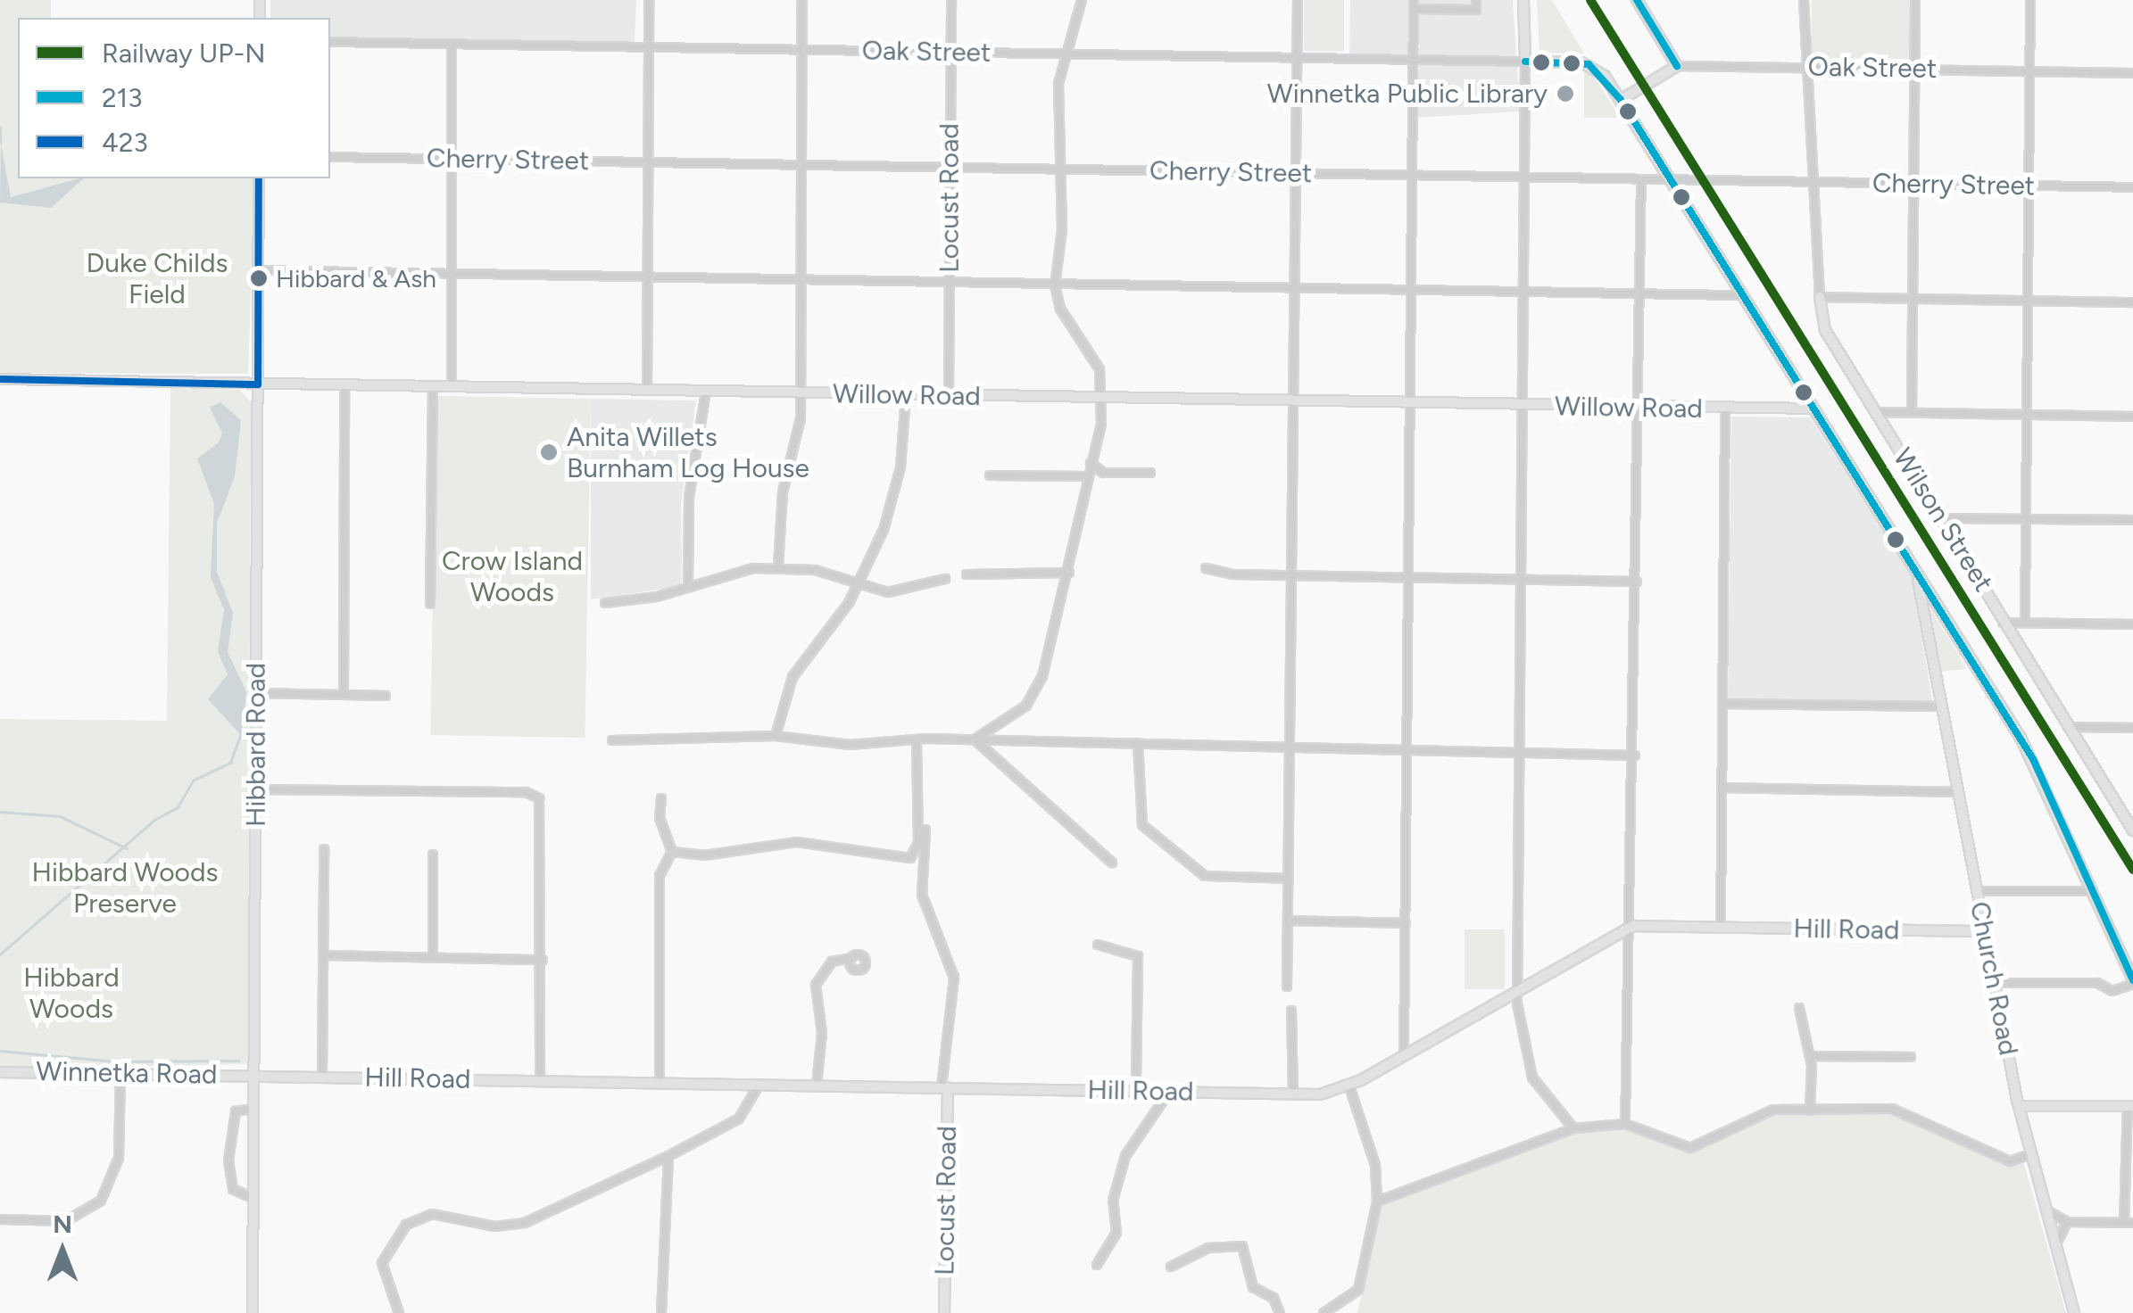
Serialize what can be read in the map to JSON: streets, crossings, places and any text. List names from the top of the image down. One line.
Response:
{"streets":{"street":["Oak Street","Cherry Street","Locust Road","Willow Road","Wilson Street","Hibbard Road","Hill Road","Church Road","Winnetka Road"]},"crossings":[["Oak Street","Locust Road"],["Cherry Street","Locust Road"],["Locust Road","Willow Road"],["Locust Road","Hill Road"],["Willow Road","Hibbard Road"],["Hibbard Road","Hill Road"],["Hibbard Road","Winnetka Road"],["Hill Road","Church Road"],["Hill Road","Winnetka Road"]],"parks":["Duke Childs Field","Crow Island Woods","Hibbard Woods Preserve","Hibbard Woods"],"places":["Winnetka Public Library","Hibbard & Ash","Anita Willets Burnham Log House"],"lines":["rail line UP-N","transit line 213","transit line 423"],"legend":["Railway UP-N","213","423"],"north":"top"}
